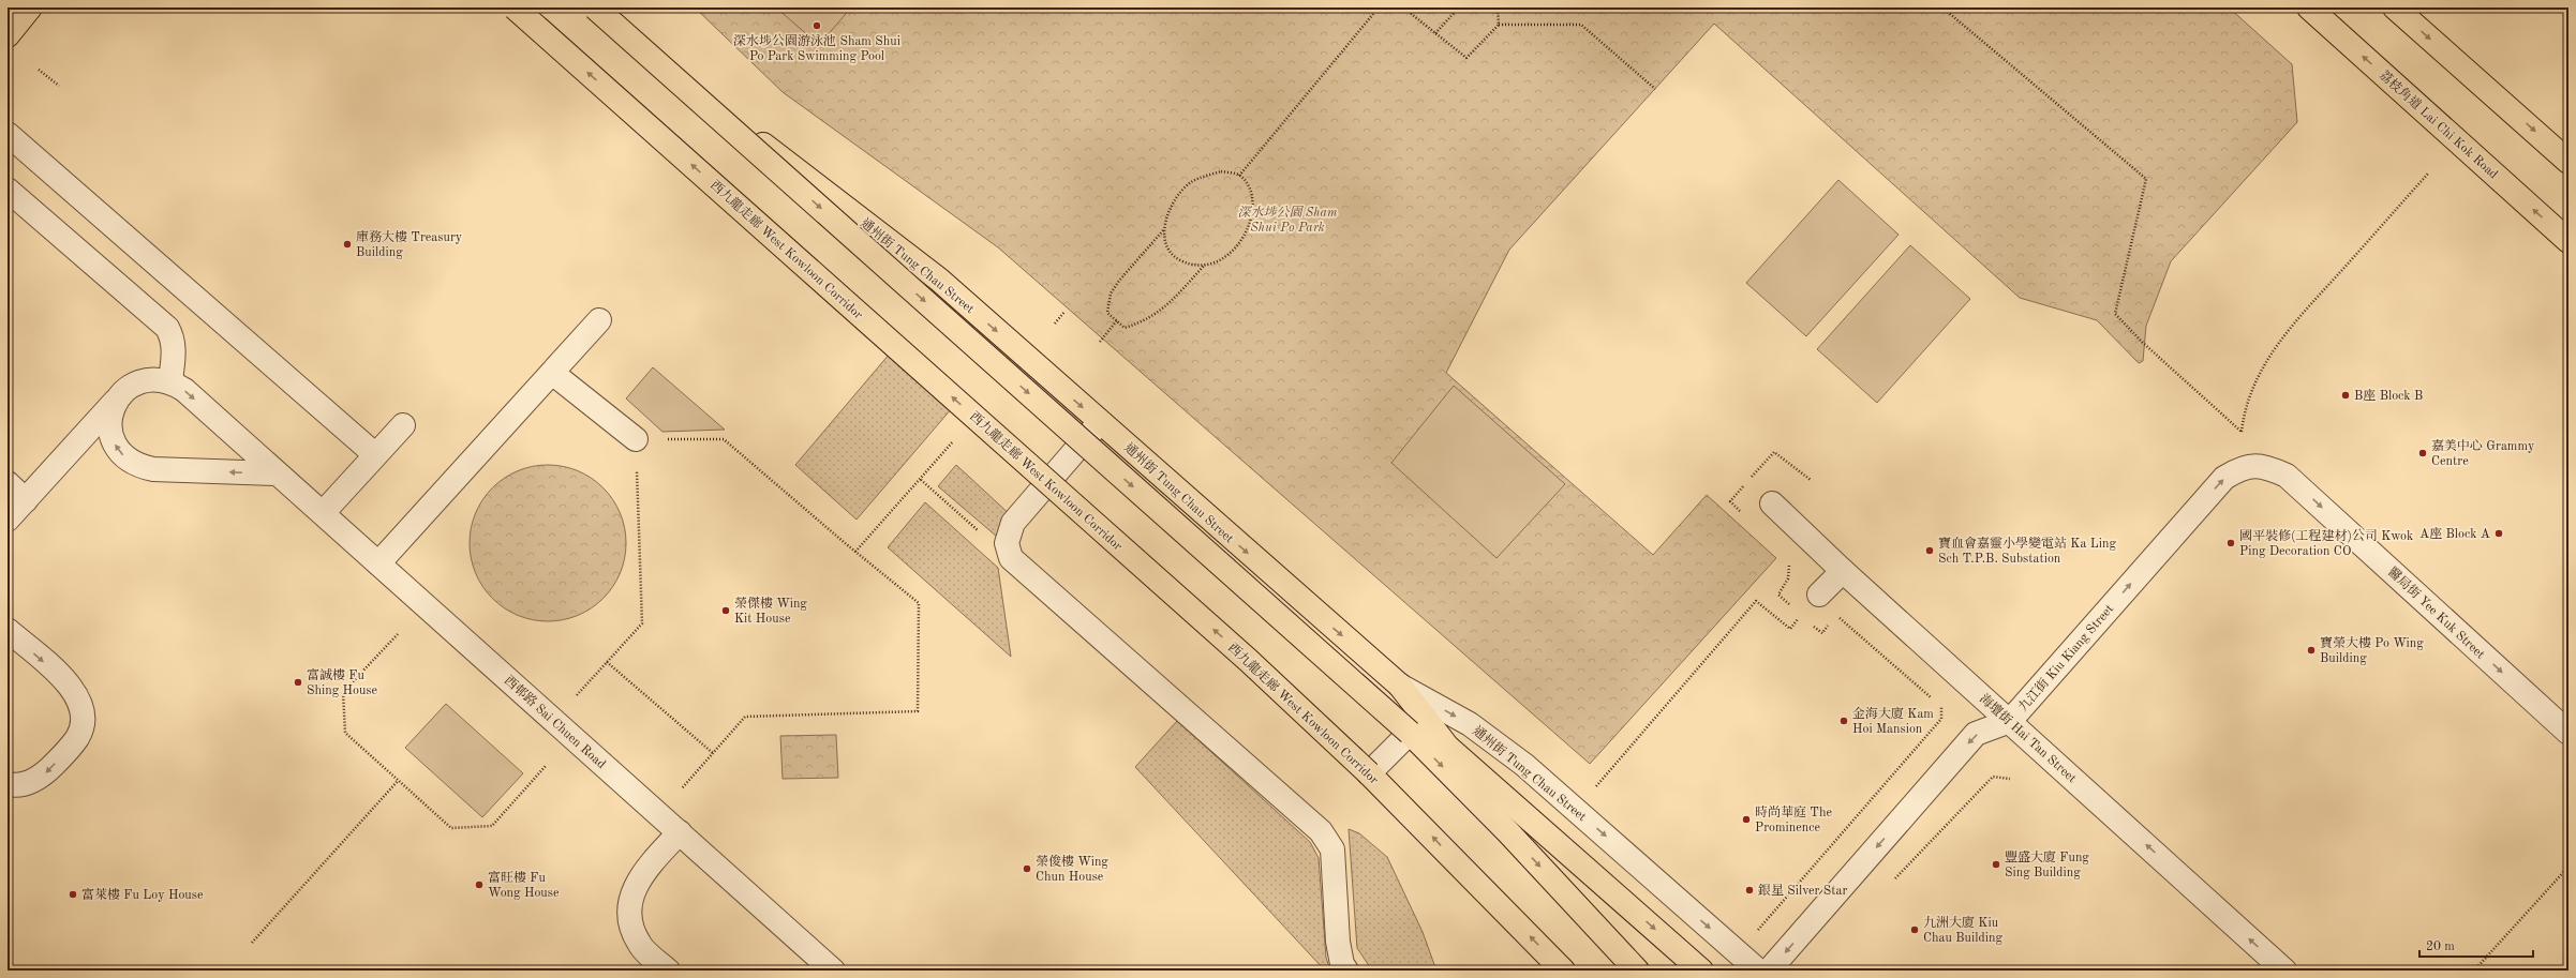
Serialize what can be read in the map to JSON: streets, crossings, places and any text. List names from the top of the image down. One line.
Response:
{"streets":{"main road":["荔枝角道 Lai Chi Kok Road","西九龍走廊 West Kowloon Corridor","通州街 Tung Chau Street"],"street":["醫局街 Yee Kuk Street","九江街 Kiu Kiang Street","西邨路 Sai Chuen Road","海壇街 Hai Tan Street"]},"crossings":[["醫局街 Yee Kuk Street","九江街 Kiu Kiang Street"],["九江街 Kiu Kiang Street","海壇街 Hai Tan Street"]],"one_way":["醫局街 Yee Kuk Street","海壇街 Hai Tan Street"],"parks":["深水埗公園 Sham Shui Po Park"],"places":["深水埗公園游泳池 Sham Shui Po Park Swimming Pool","庫務大樓 Treasury Building","B座 Block B","嘉美中心 Grammy Centre","A座 Block A","國平裝修(工程建材)公司 Kwok Ping Decoration CO","寶血會嘉靈小學變電站 Ka Ling Sch T.P.B. Substation","榮傑樓 Wing Kit House","寶榮大樓 Po Wing Building","富誠樓 Fu Shing House","金海大廈 Kam Hoi Mansion","時尚華庭 The Prominence","豐盛大廈 Fung Sing Building","榮俊樓 Wing Chun House","富旺樓 Fu Wong House","銀星 Silver Star","富萊樓 Fu Loy House","九洲大廈 Kiu Chau Building"],"scale_bar":"20 m"}
